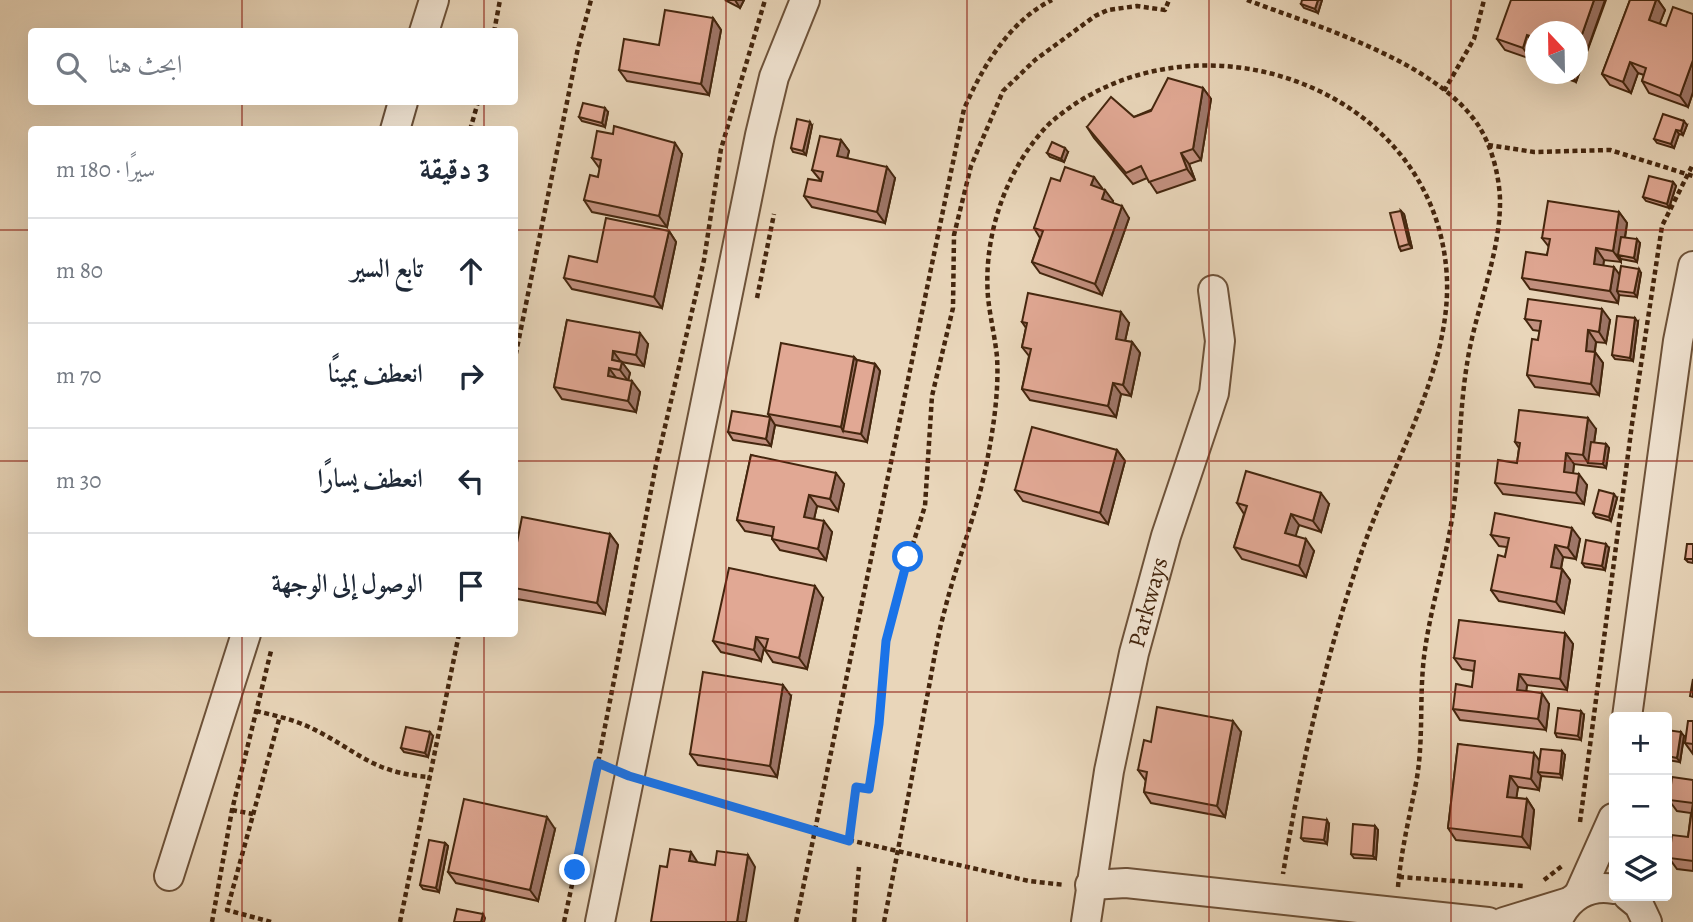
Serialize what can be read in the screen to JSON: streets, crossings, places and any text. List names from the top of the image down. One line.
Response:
{"streets":{"street":["Parkways"]},"north":"top","page":{"search":"ابحث هنا","heading":["3 دقيقة","سيرًا · 180 m"],"list":[["تابع السير","80 m"],["انعطف يمينًا","70 m"],["انعطف يسارًا","30 m"],"الوصول إلى الوجهة"],"map_buttons":["+","−"]}}
